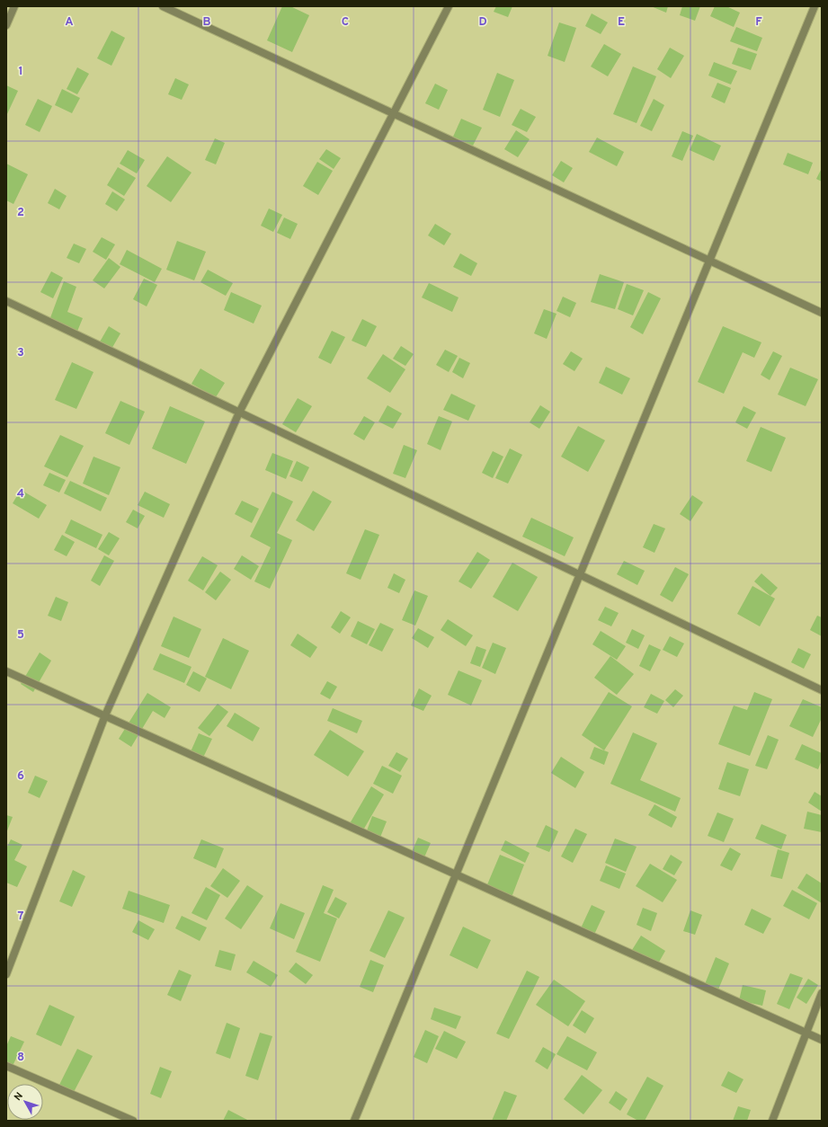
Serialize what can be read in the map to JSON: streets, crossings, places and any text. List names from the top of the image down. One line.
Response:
{"north":"top left","grid":{"columns":["A","B","C","D","E","F"],"rows":["1","2","3","4","5","6","7","8"]}}
